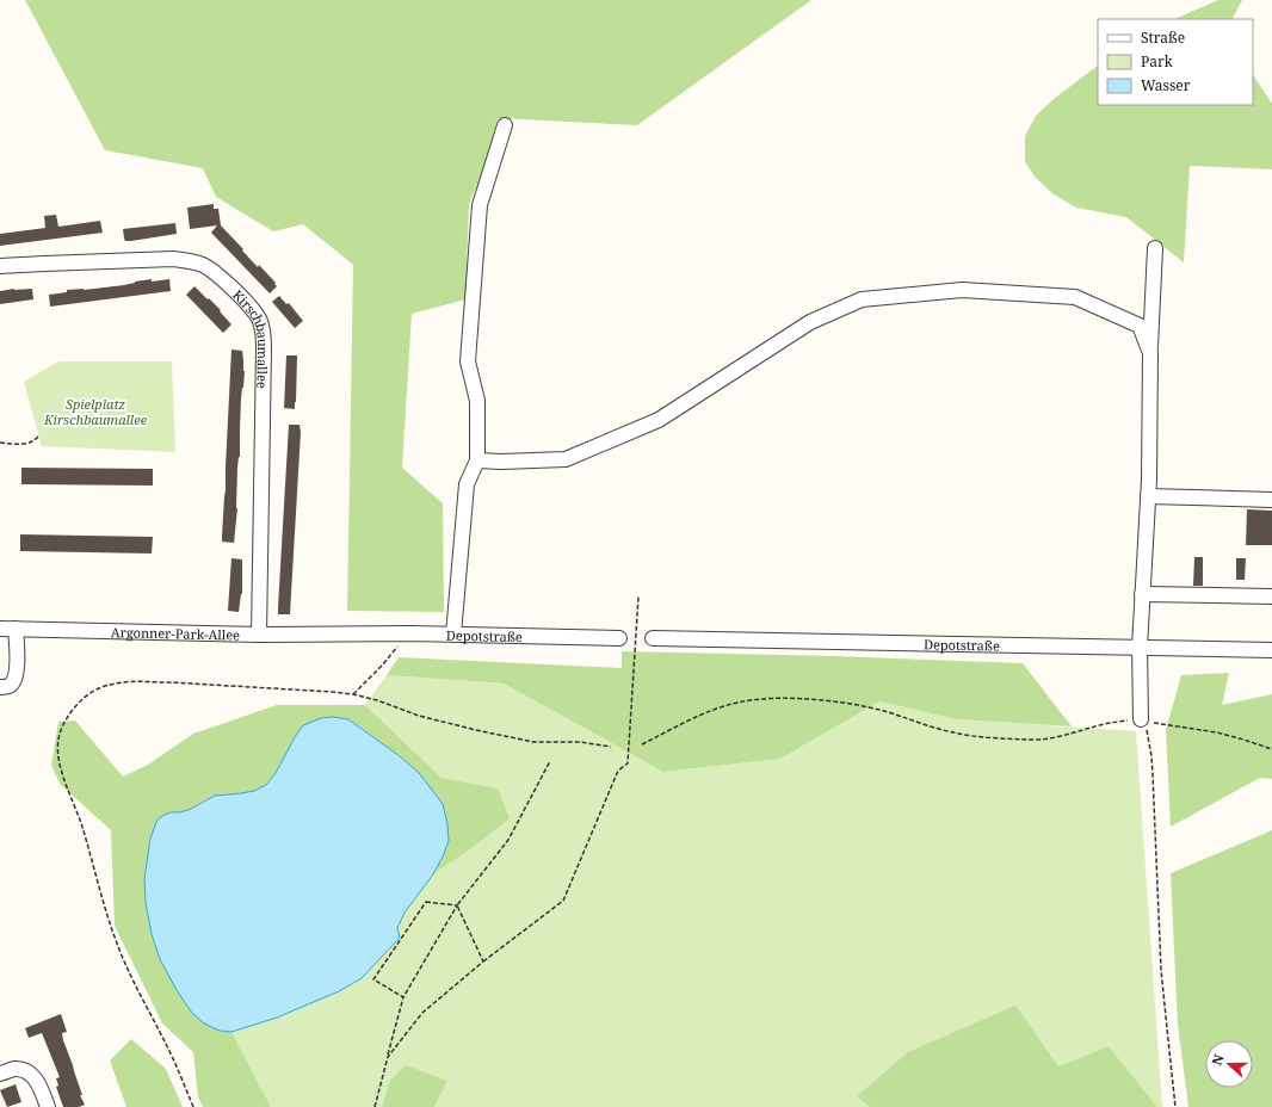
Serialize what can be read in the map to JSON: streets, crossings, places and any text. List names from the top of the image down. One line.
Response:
{"streets":{"street":["Kirschbaumallee","Argonner-Park-Allee","Depotstraße"]},"crossings":[["Kirschbaumallee","Argonner-Park-Allee"],["Argonner-Park-Allee","Depotstraße"]],"parks":["Spielplatz Kirschbaumallee"],"legend":["Straße","Park","Wasser"],"north":"left"}
